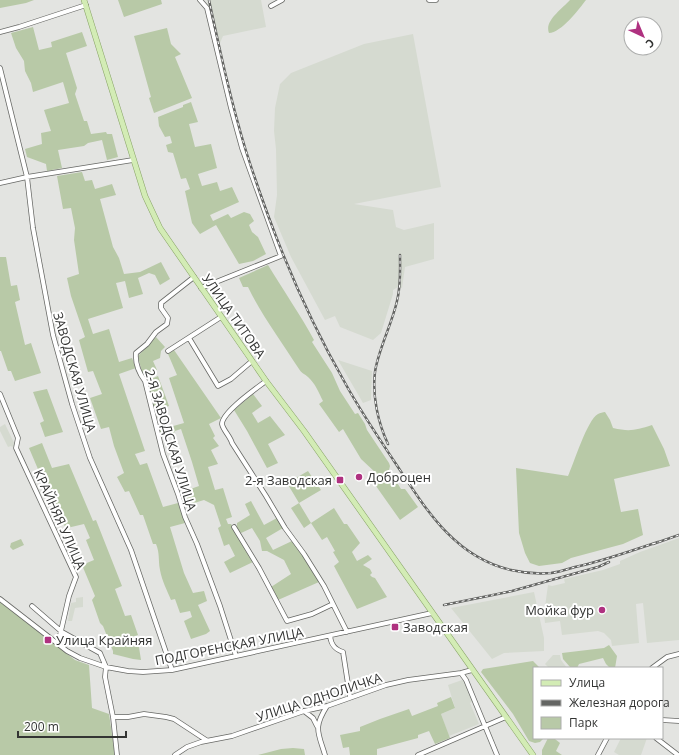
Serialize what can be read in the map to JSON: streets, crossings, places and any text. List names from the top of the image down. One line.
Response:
{"streets":{"main road":["УЛИЦА ТИТОВА"],"street":["ЗАВОДСКАЯ УЛИЦА","2-Я ЗАВОДСКАЯ УЛИЦА","КРАЙНЯЯ УЛИЦА","ПОДГОРЕНСКАЯ УЛИЦА","УЛИЦА ОДНОЛИЧКА"]},"crossings":[["УЛИЦА ТИТОВА","2-Я ЗАВОДСКАЯ УЛИЦА"],["УЛИЦА ТИТОВА","ПОДГОРЕНСКАЯ УЛИЦА"],["УЛИЦА ТИТОВА","УЛИЦА ОДНОЛИЧКА"],["ЗАВОДСКАЯ УЛИЦА","ПОДГОРЕНСКАЯ УЛИЦА"],["2-Я ЗАВОДСКАЯ УЛИЦА","ПОДГОРЕНСКАЯ УЛИЦА"],["КРАЙНЯЯ УЛИЦА","ПОДГОРЕНСКАЯ УЛИЦА"]],"places":{"other":["Доброцен","Мойка фур"],"transit":["2-я Заводская","Заводская","Улица Крайняя"]},"legend":["Улица","Железная дорога","Парк"],"scale_bar":"200 m","north":"bottom right"}
